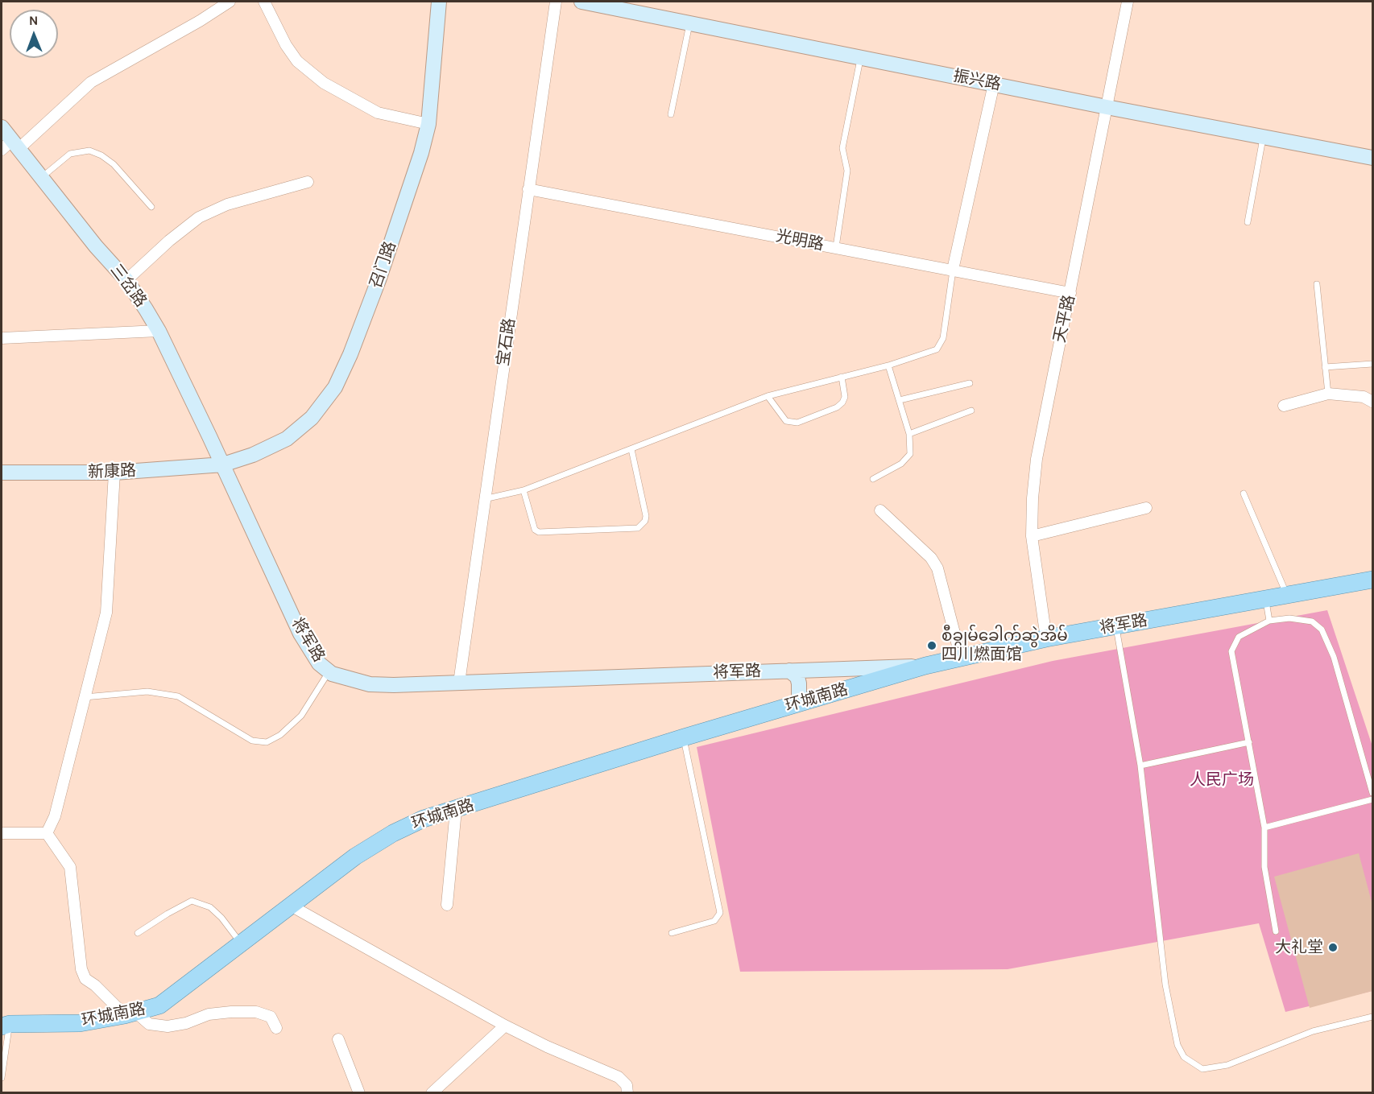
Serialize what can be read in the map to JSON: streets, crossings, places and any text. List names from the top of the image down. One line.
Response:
{"streets":{"main road":["振兴路","召门路","三岔路","新康路","将军路","环城南路"],"street":["光明路","天平路","宝石路"]},"crossings":[["振兴路","天平路"],["光明路","天平路"],["光明路","宝石路"],["召门路","三岔路"],["召门路","新康路"],["召门路","将军路"],["三岔路","新康路"],["三岔路","将军路"],["天平路","将军路"],["宝石路","将军路"],["新康路","将军路"],["将军路","环城南路"]],"parks":["人民广场"],"places":["စီချွမ်ခေါက်ဆွဲအိမ် 四川燃面馆","大礼堂"],"north":"top"}
